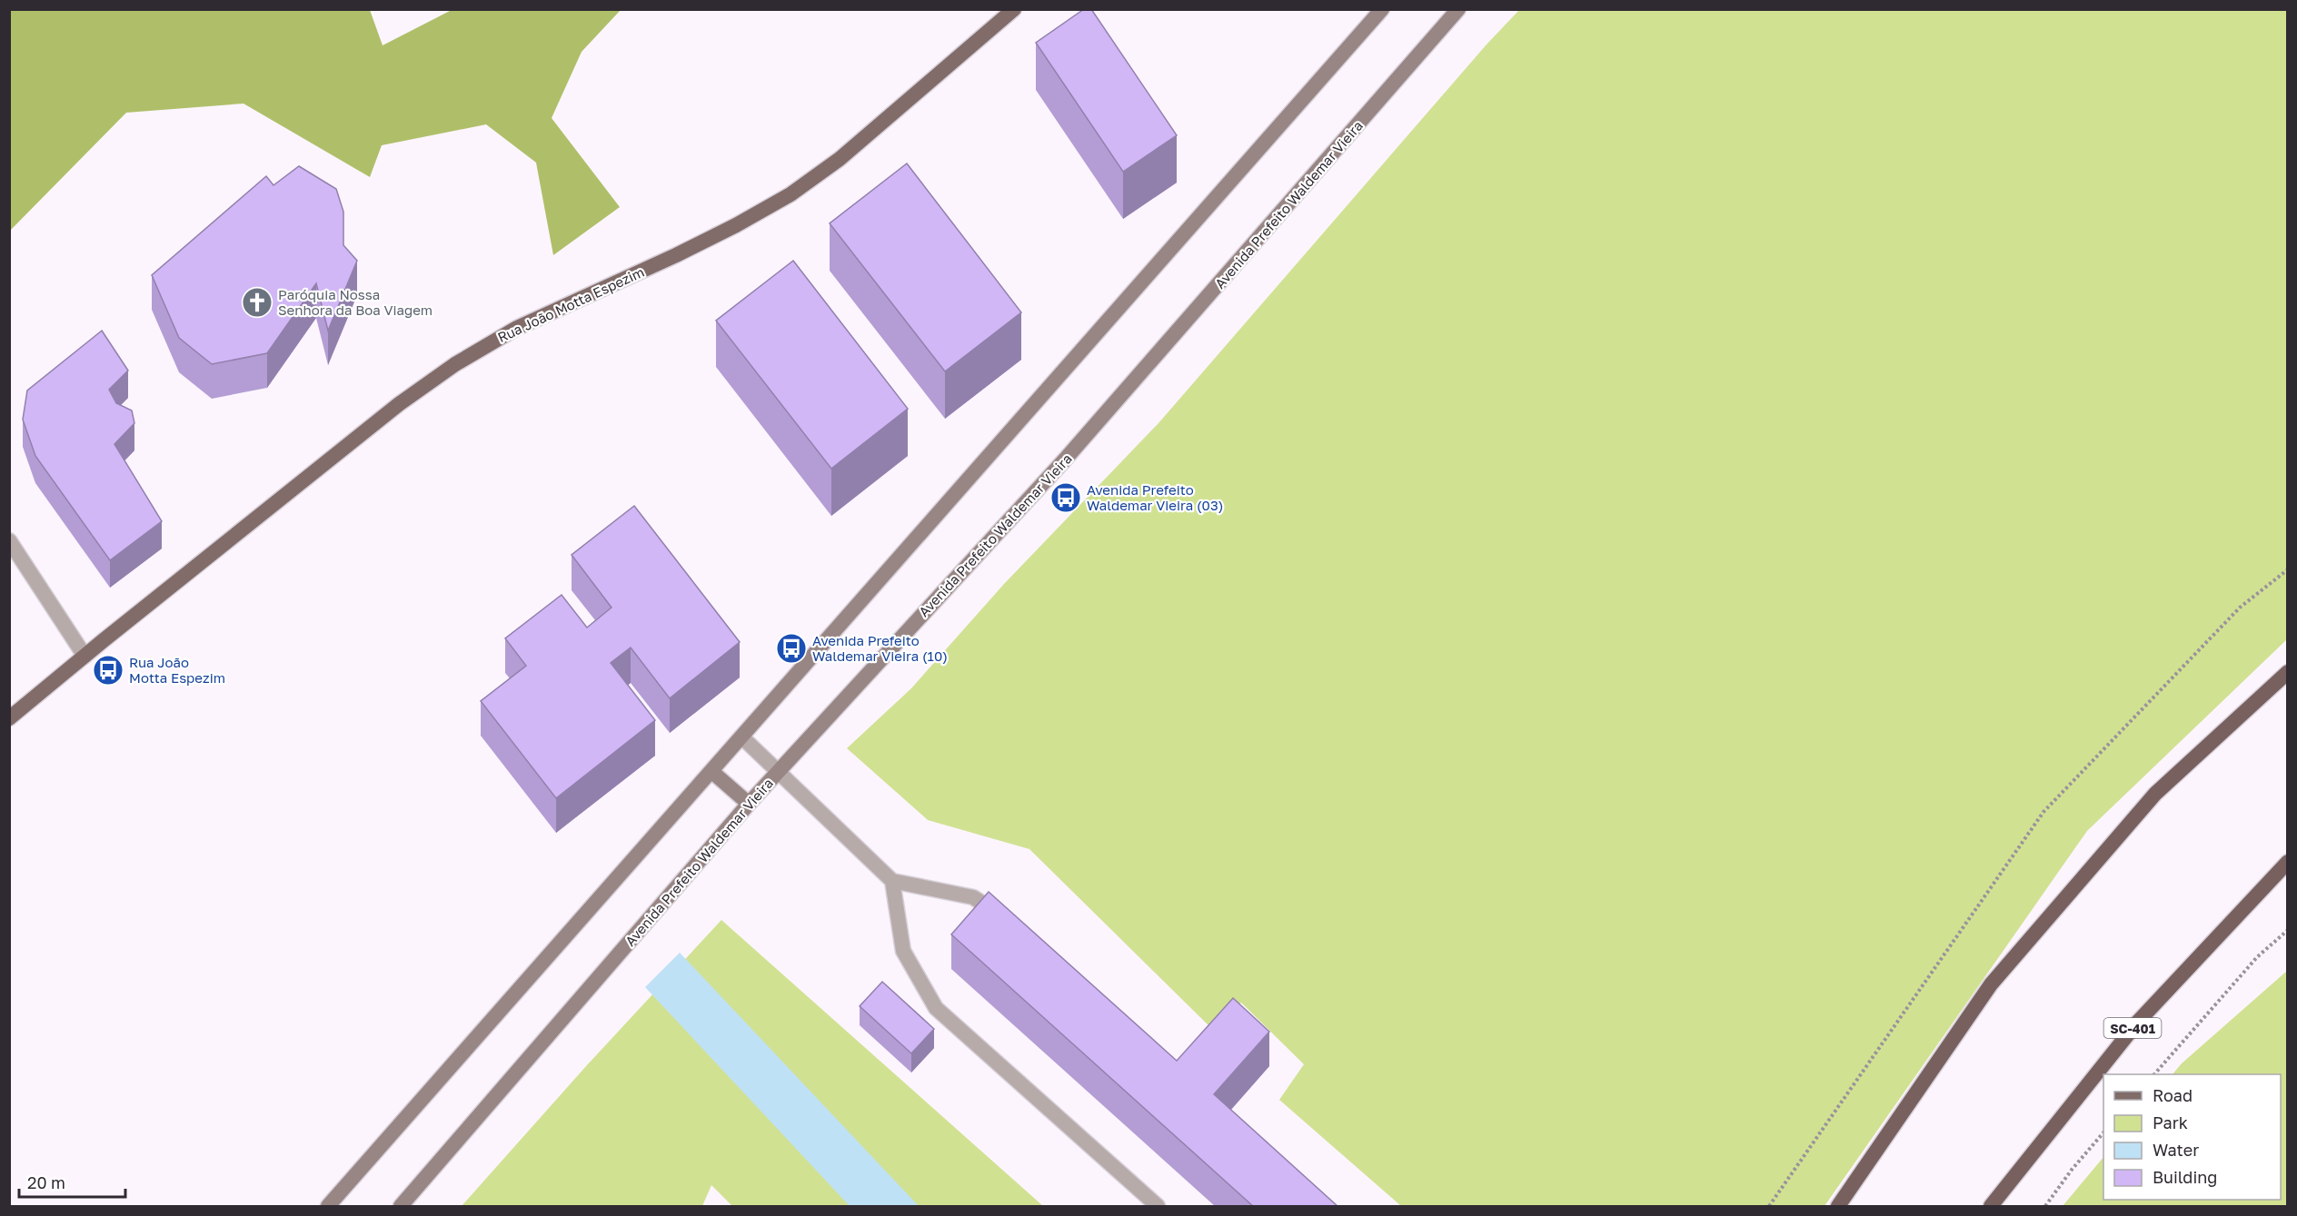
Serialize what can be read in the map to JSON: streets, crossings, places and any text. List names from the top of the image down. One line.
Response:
{"streets":{"highway":["SC-401"],"main road":["Avenida Prefeito Waldemar Vieira","Rua João Motta Espezim"]},"places":{"church":["Paróquia Nossa Senhora da Boa Viagem"],"bus stop":["Avenida Prefeito Waldemar Vieira (03)","Avenida Prefeito Waldemar Vieira (10)","Rua João Motta Espezim"]},"legend":["Road","Park","Water","Building"],"scale_bar":"20 m"}
